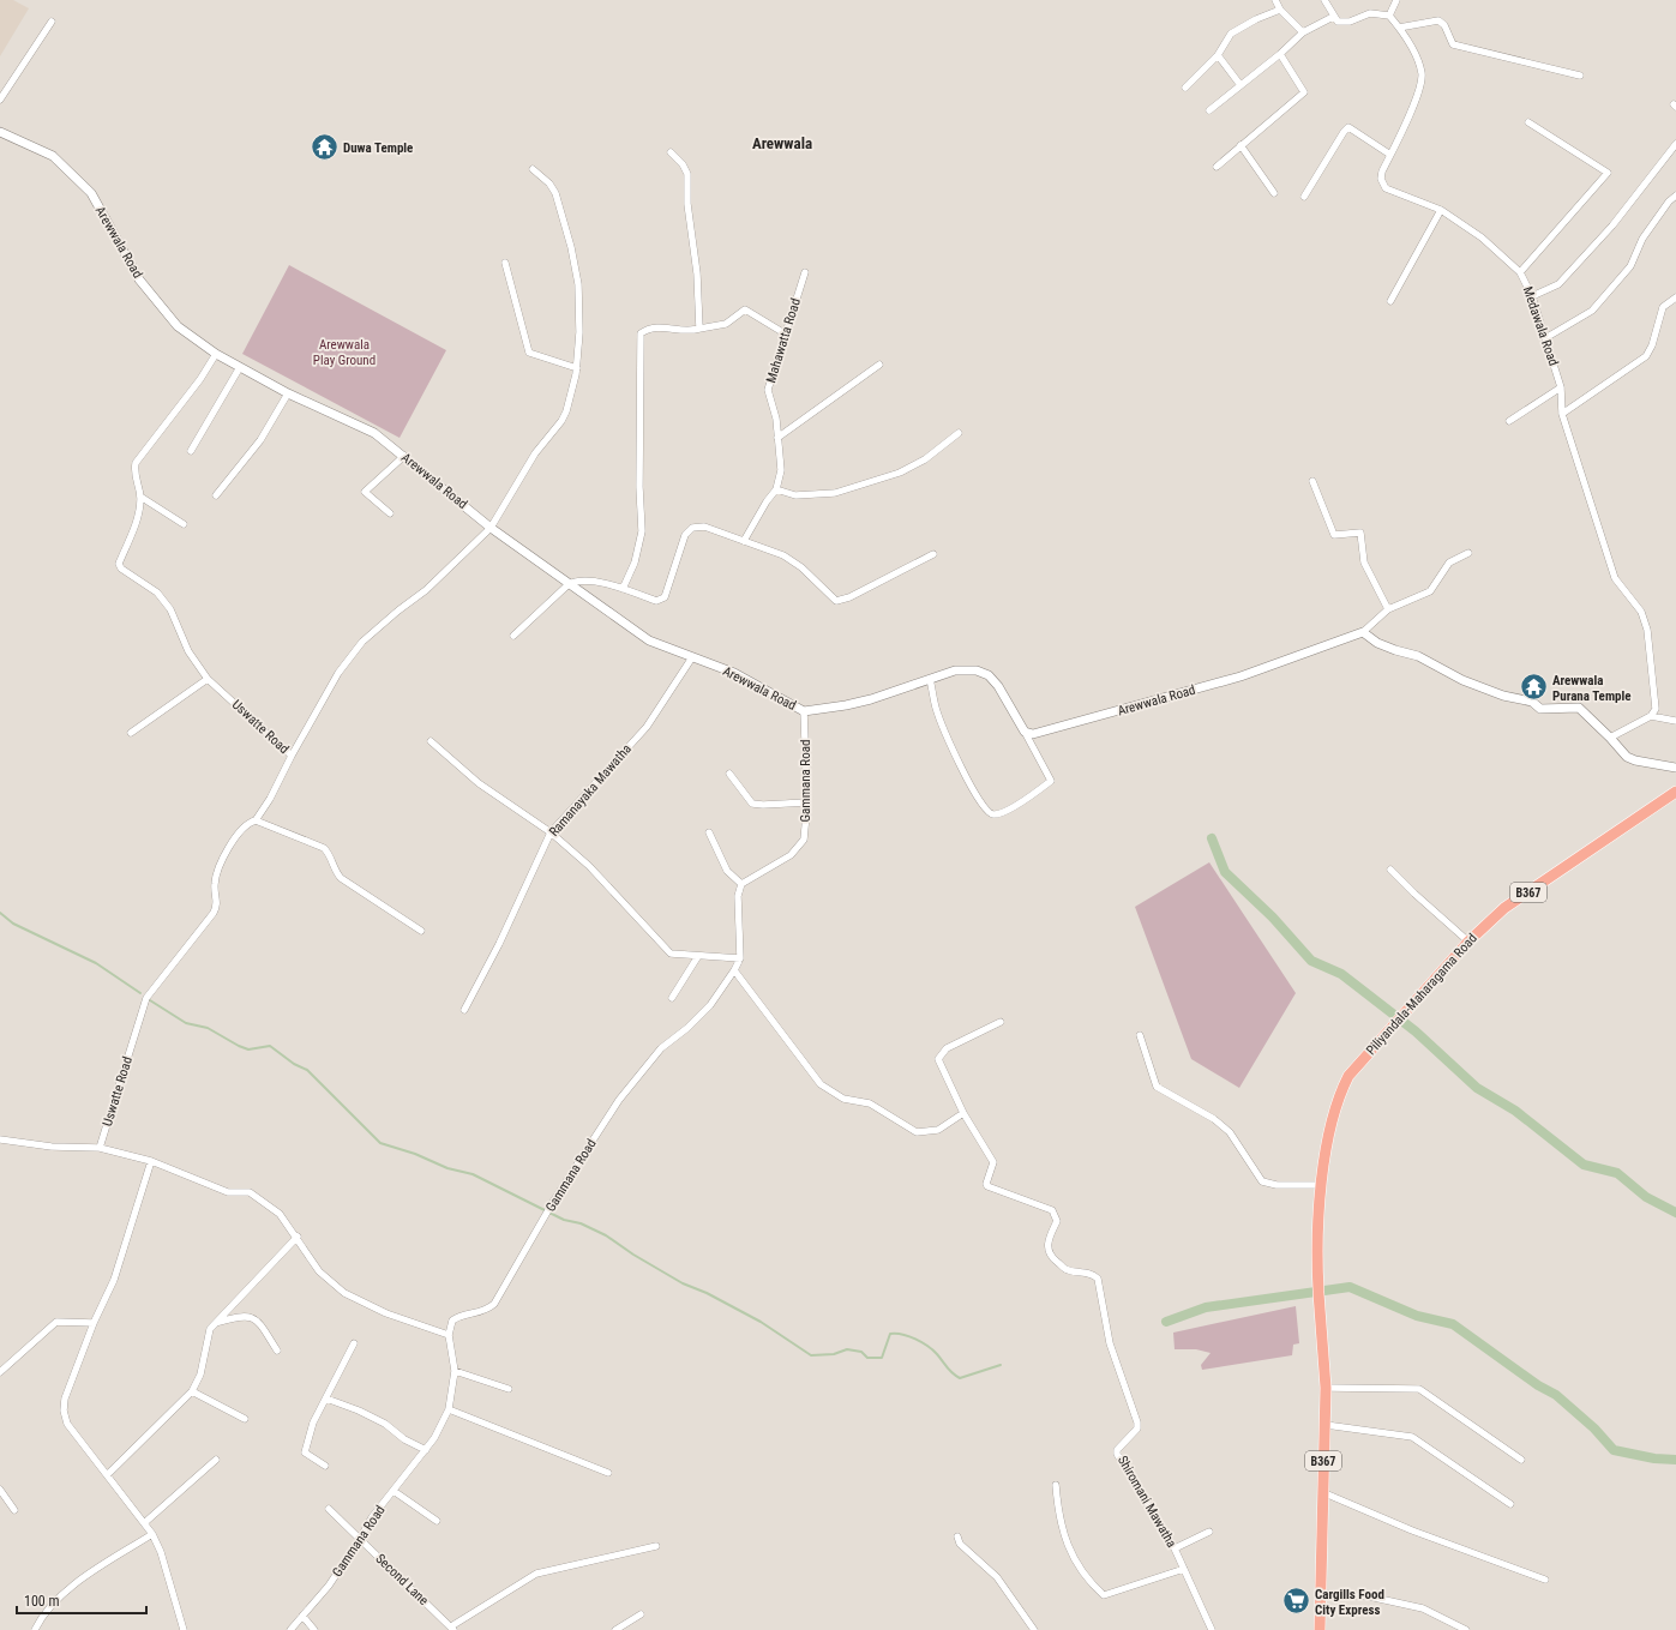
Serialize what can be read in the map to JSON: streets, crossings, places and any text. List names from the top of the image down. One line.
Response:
{"streets":{"main road":["B367","Piliyandala-Maharagama Road"],"street":["Arewwala Road","Medawala Road","Mahawatta Road","Uswatte Road","Gammana Road","Ramanayaka Mawatha","Shiromani Mawatha","Second Lane"]},"crossings":[["Arewwala Road","Uswatte Road"],["Arewwala Road","Gammana Road"],["Arewwala Road","Ramanayaka Mawatha"],["Gammana Road","Second Lane"]],"districts":["Arewwala"],"parks":["Arewwala Play Ground"],"places":{"temple":["Duwa Temple","Arewwala Purana Temple"],"supermarket":["Cargills Food City Express"]},"scale_bar":"100 m"}
